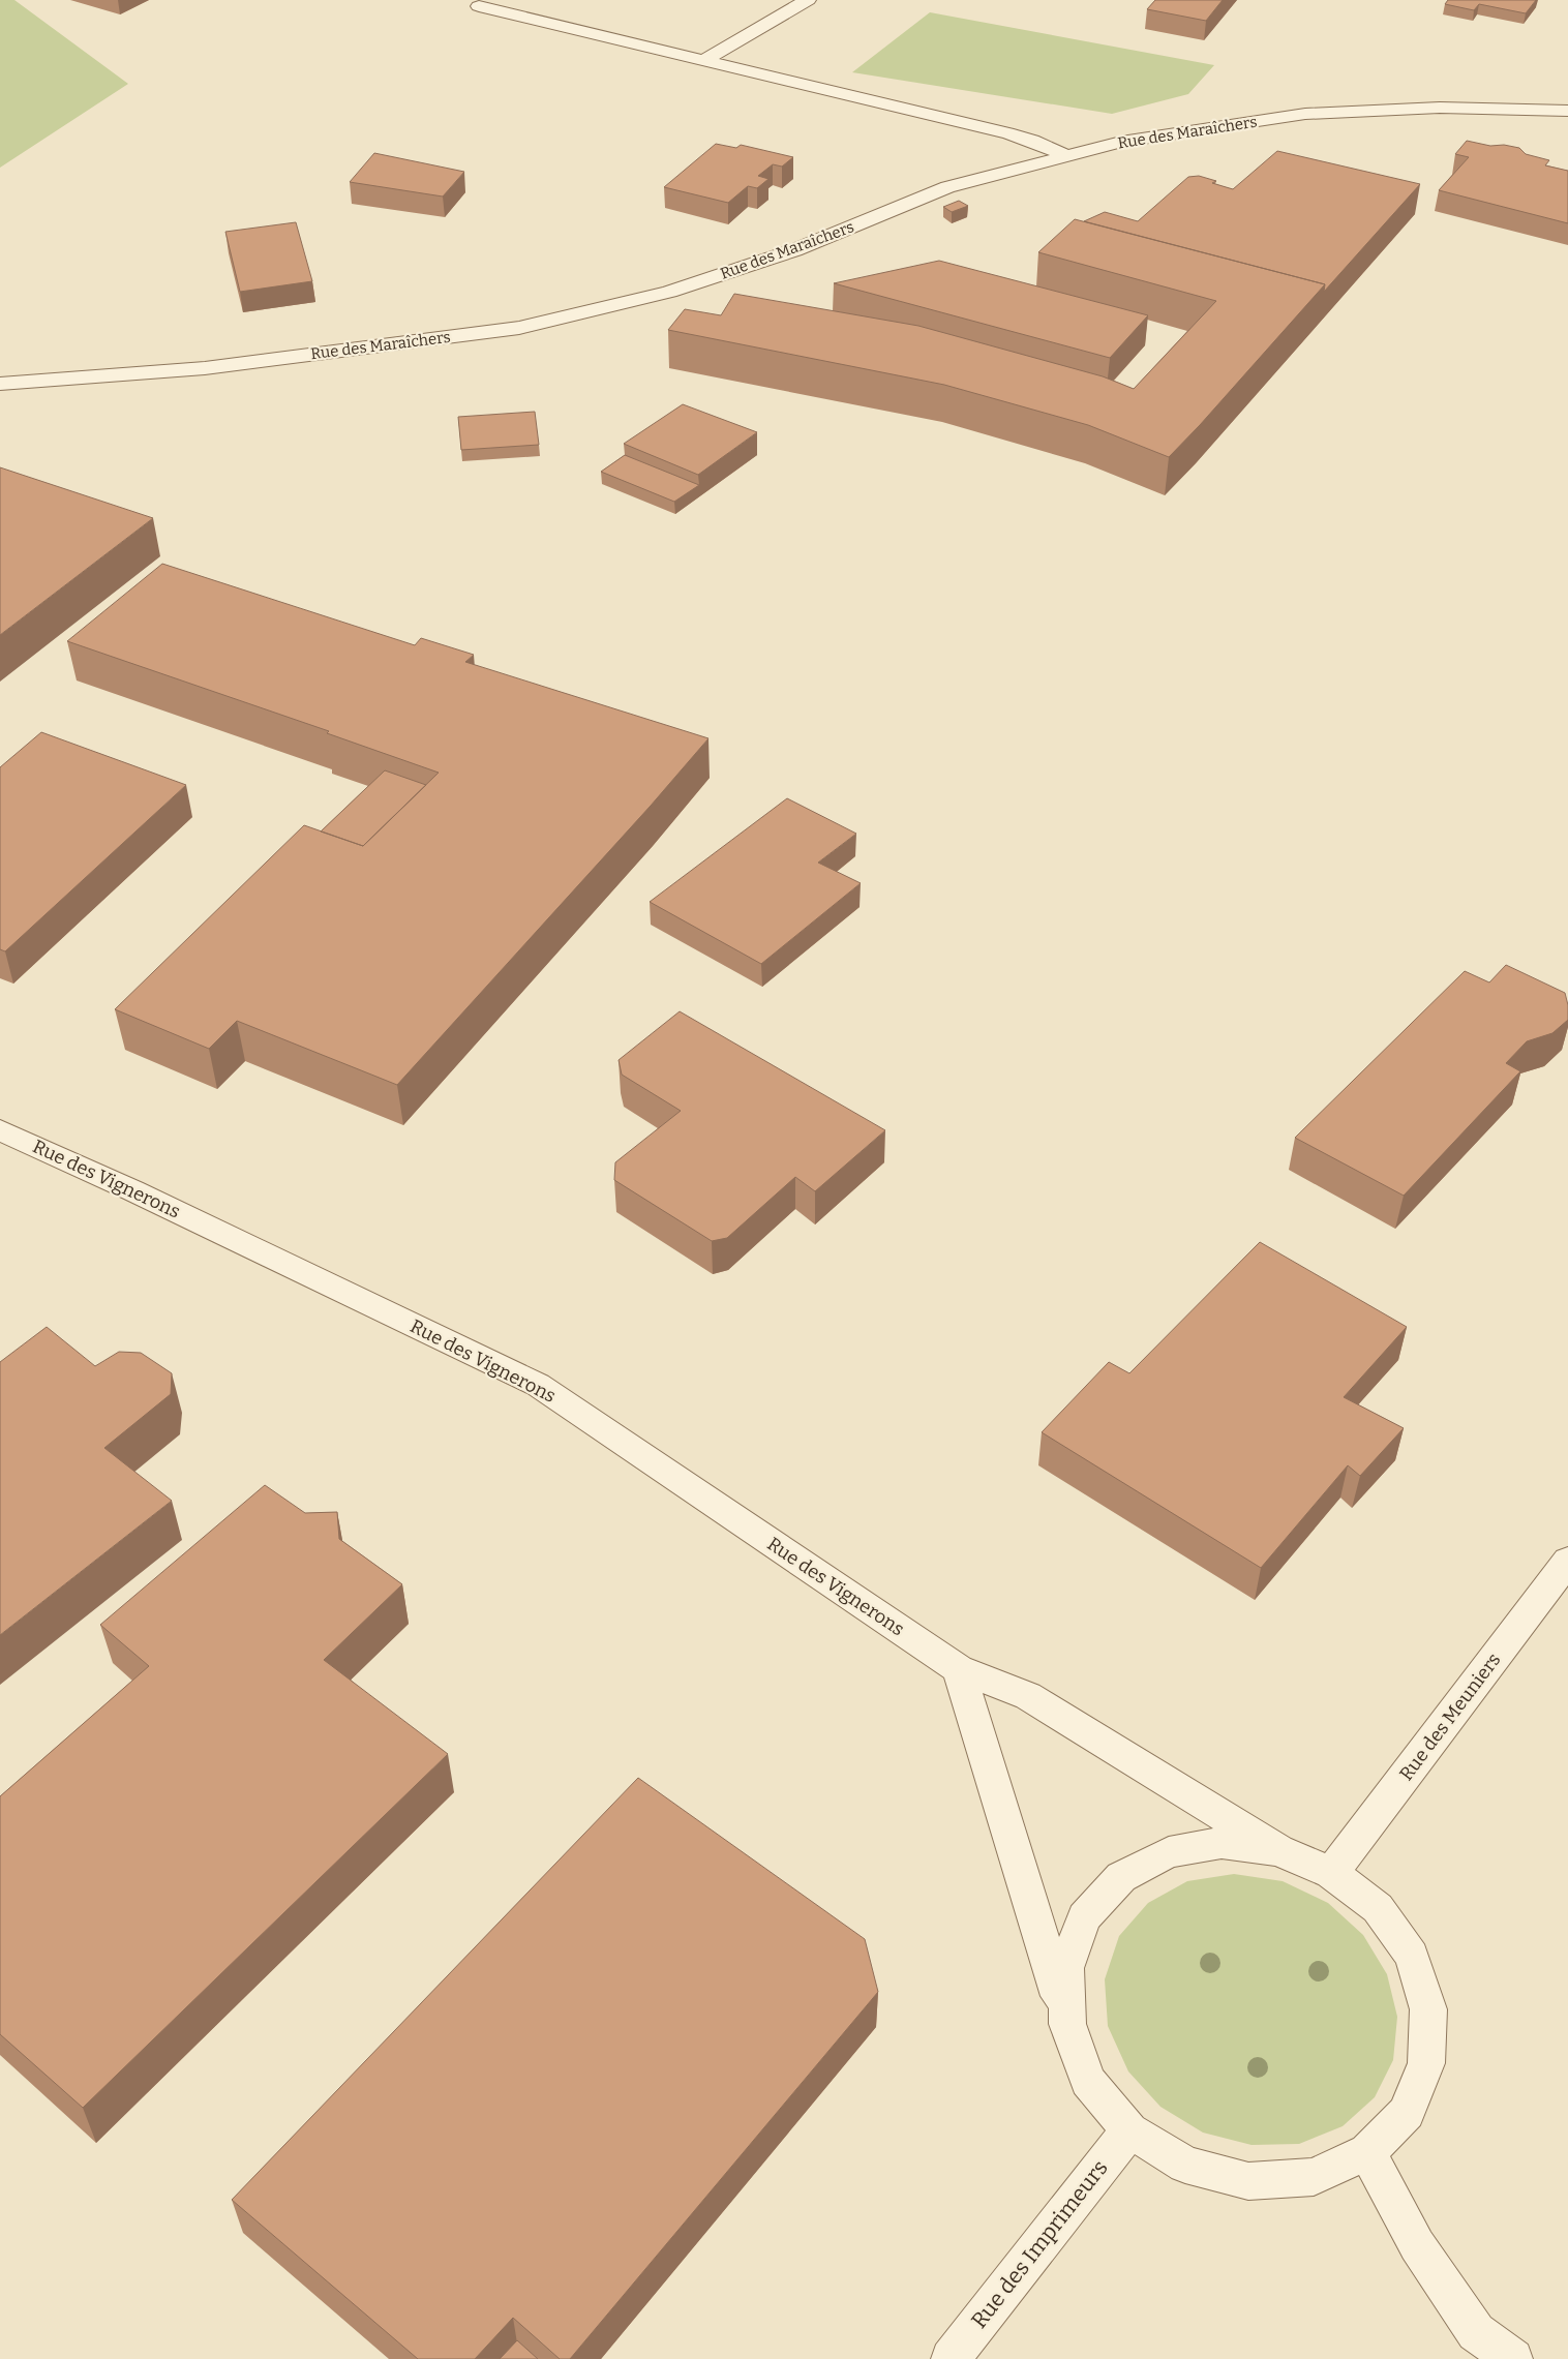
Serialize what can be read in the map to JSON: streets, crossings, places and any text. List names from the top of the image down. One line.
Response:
{"streets":{"street":["Rue des Maraîchers","Rue des Vignerons","Rue des Meuniers","Rue des Imprimeurs"]}}
